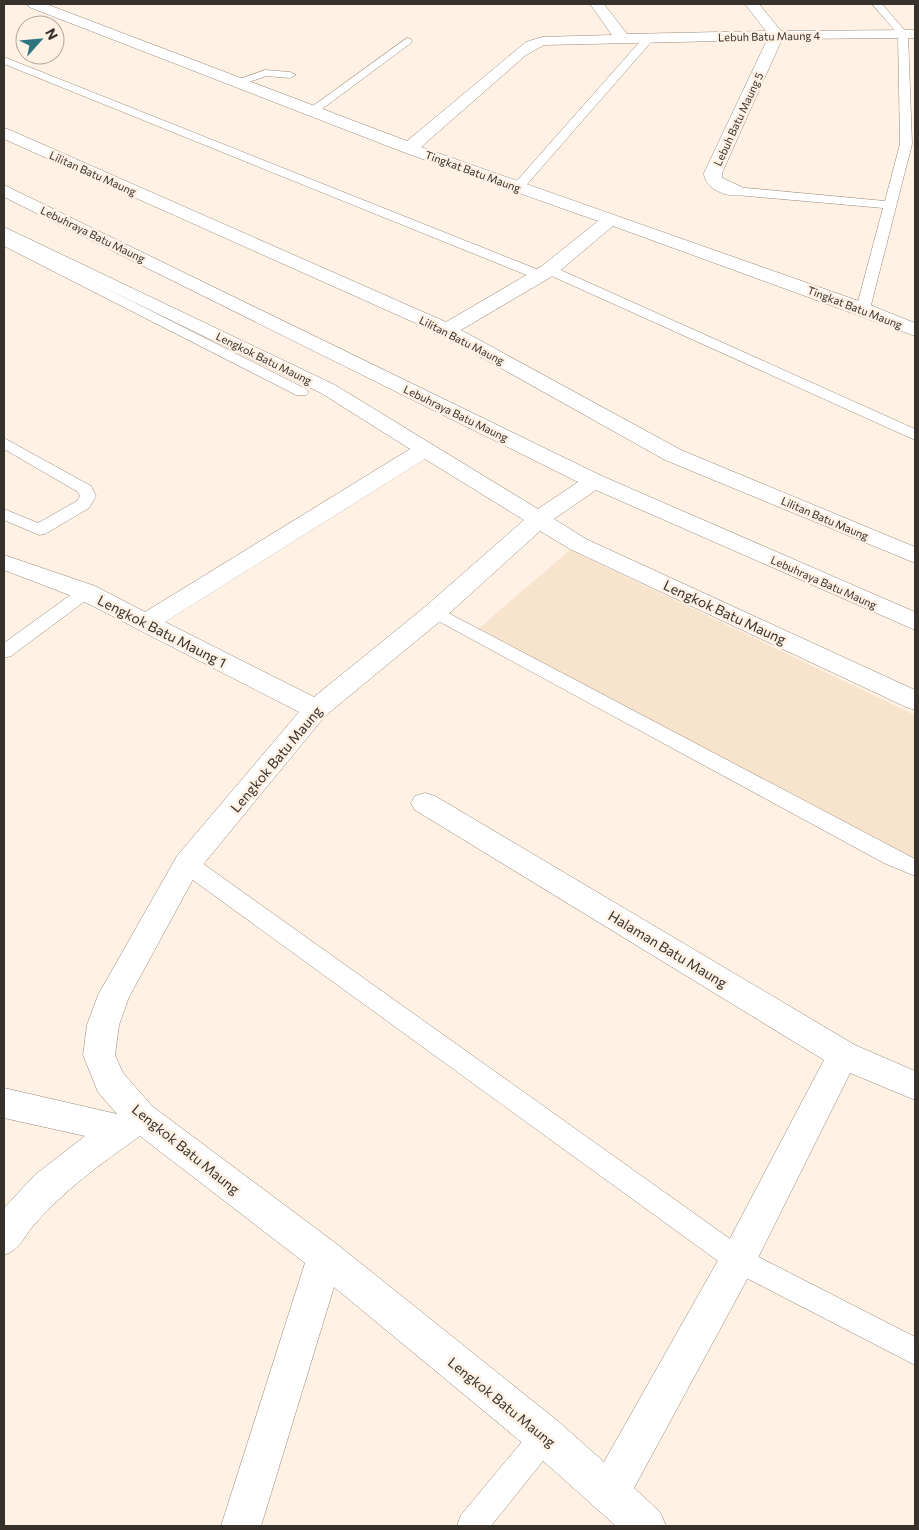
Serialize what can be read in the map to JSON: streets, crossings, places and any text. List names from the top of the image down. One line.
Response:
{"streets":{"street":["Lebuh Batu Maung 4","Lebuh Batu Maung 5","Tingkat Batu Maung","Lilitan Batu Maung","Lebuhraya Batu Maung","Lengkok Batu Maung","Lengkok Batu Maung 1","Halaman Batu Maung"]},"crossings":[["Lebuh Batu Maung 4","Lebuh Batu Maung 5"],["Lebuh Batu Maung 4","Tingkat Batu Maung"],["Lebuhraya Batu Maung","Lengkok Batu Maung"],["Lengkok Batu Maung","Lengkok Batu Maung 1"]],"north":"top right"}
